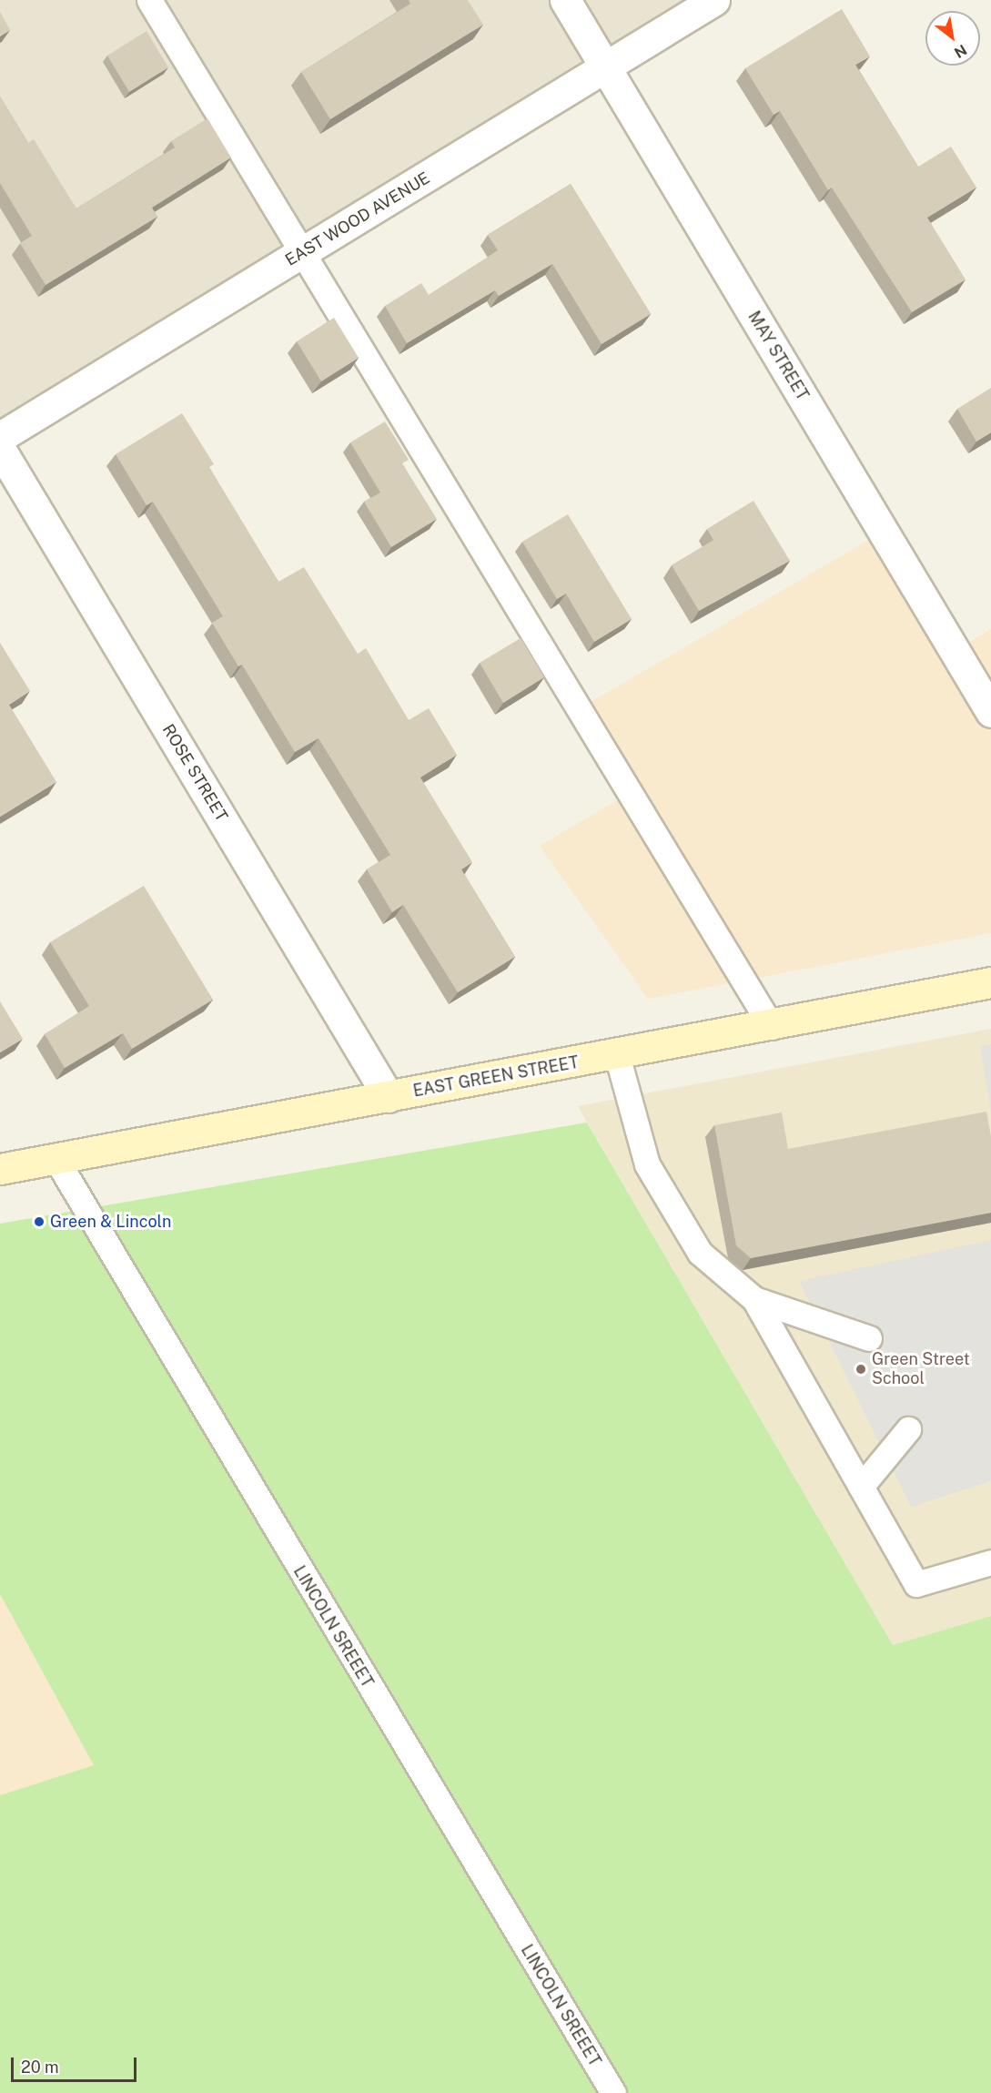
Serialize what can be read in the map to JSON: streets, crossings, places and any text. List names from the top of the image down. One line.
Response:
{"streets":{"street":["EAST WOOD AVENUE","MAY STREET","ROSE STREET","EAST GREEN STREET"],"lane":["LINCOLN SREEET"]},"crossings":[["EAST WOOD AVENUE","MAY STREET"],["ROSE STREET","EAST GREEN STREET"],["EAST GREEN STREET","LINCOLN SREEET"]],"places":["Green & Lincoln","Green Street School"],"scale_bar":"20 m","north":"bottom right"}
